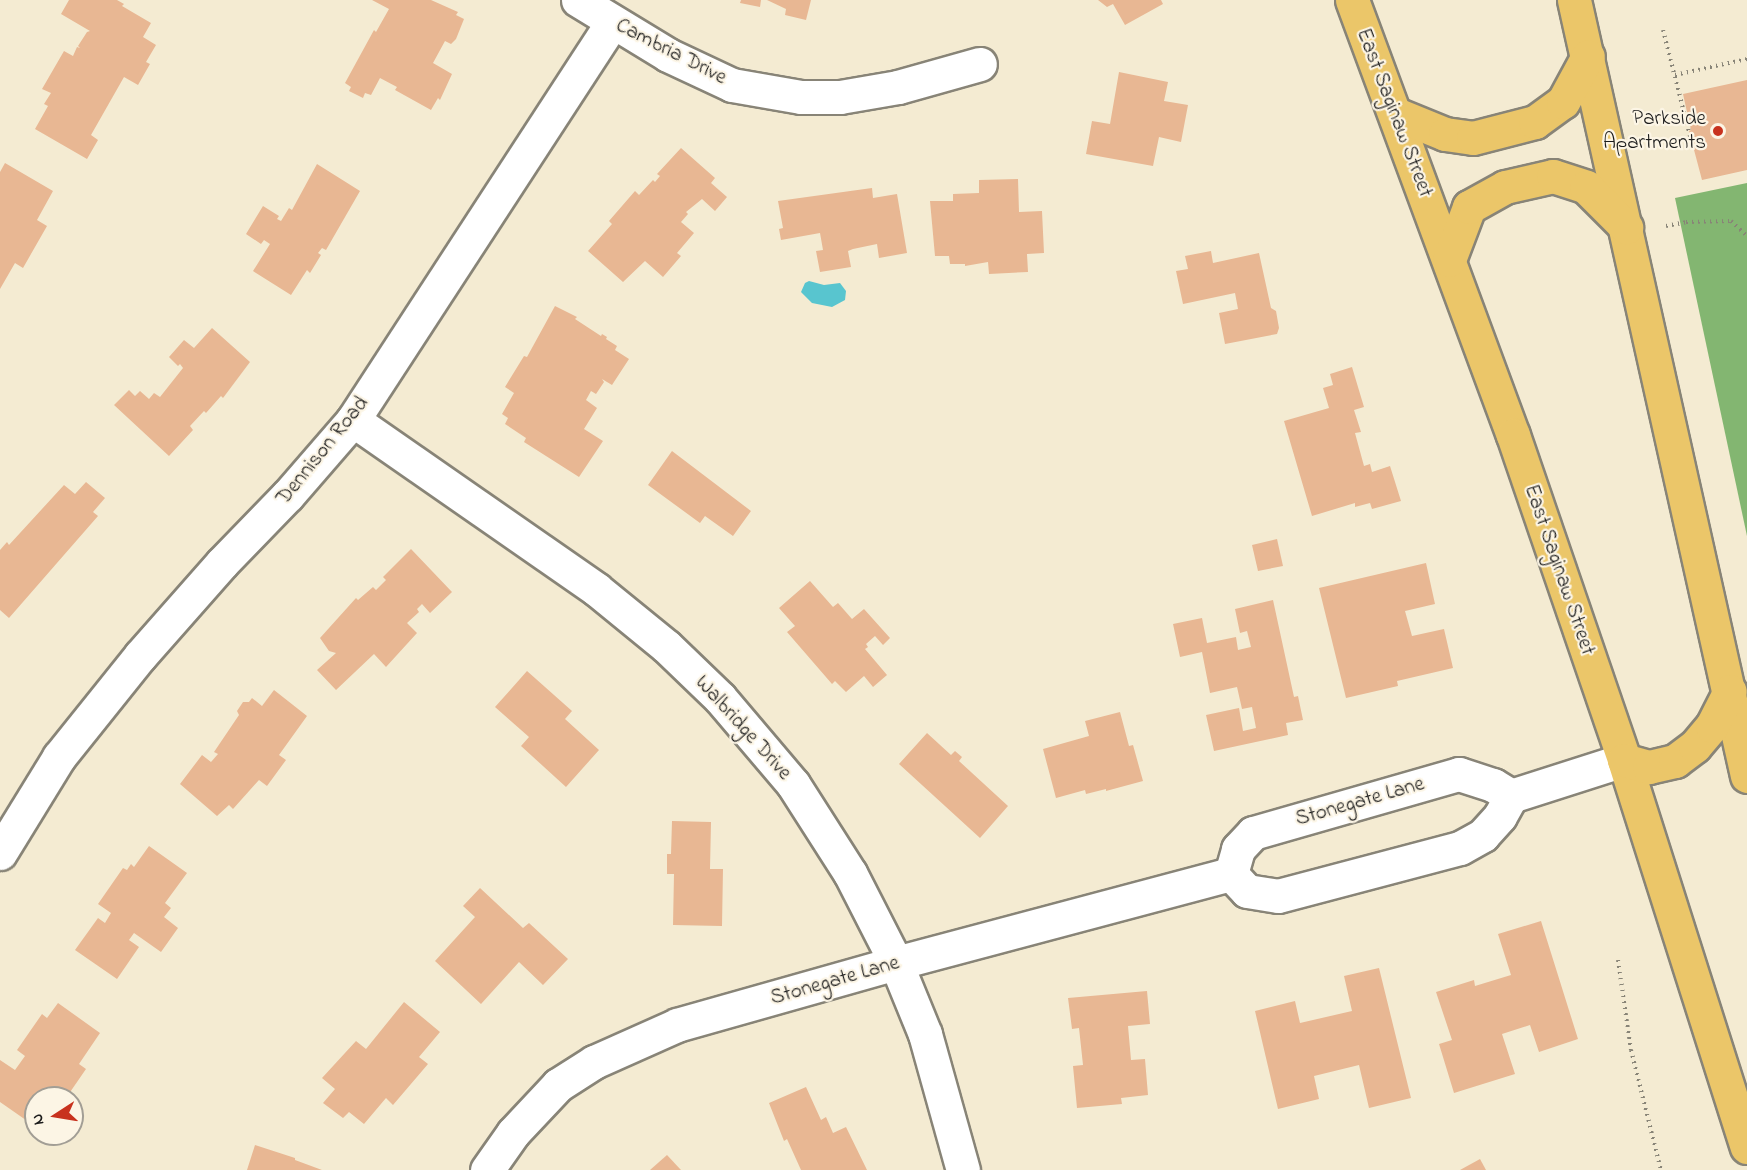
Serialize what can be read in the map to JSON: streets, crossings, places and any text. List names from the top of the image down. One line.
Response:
{"streets":{"main road":["East Saginaw Street"],"street":["Cambria Drive","Dennison Road","Walbridge Drive","Stonegate Lane"]},"crossings":[["Cambria Drive","Dennison Road"],["Dennison Road","Walbridge Drive"],["Walbridge Drive","Stonegate Lane"]],"places":["Parkside Apartments"],"north":"left"}
